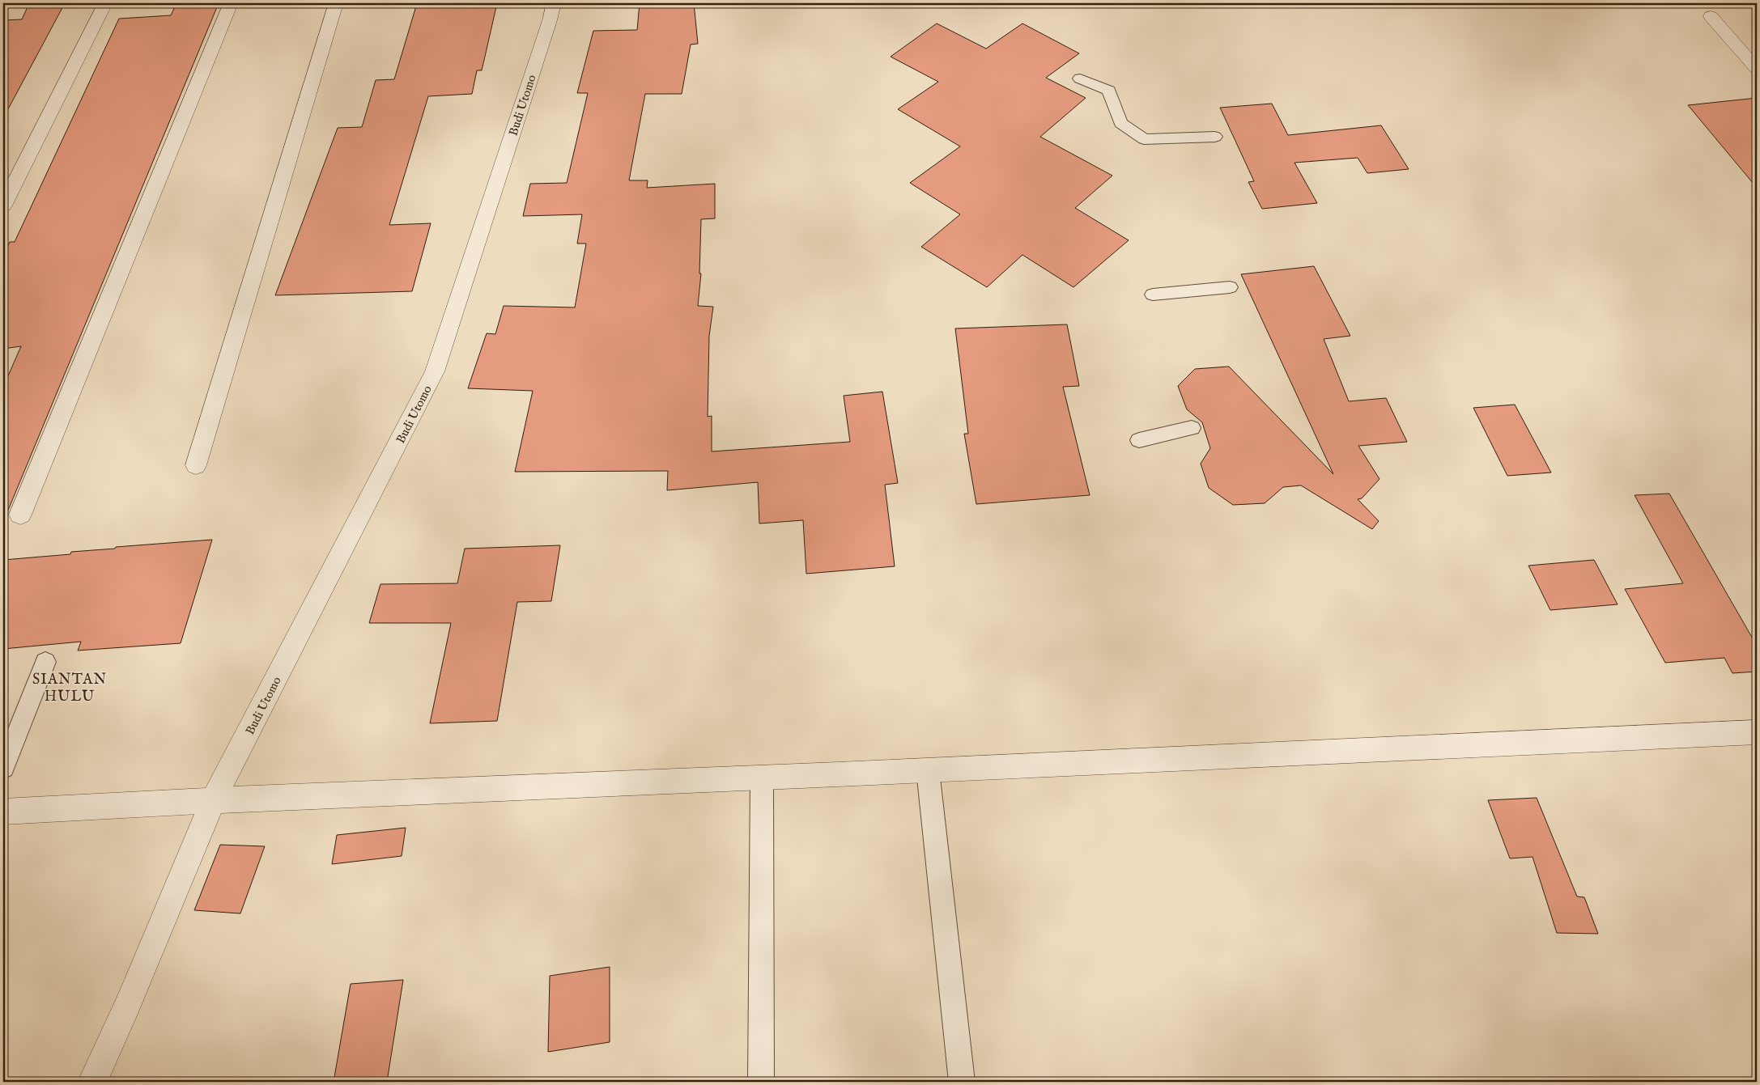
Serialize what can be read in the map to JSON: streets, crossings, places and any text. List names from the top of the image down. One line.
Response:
{"streets":{"street":["Budi Utomo"]},"districts":["SIANTAN HULU"]}
